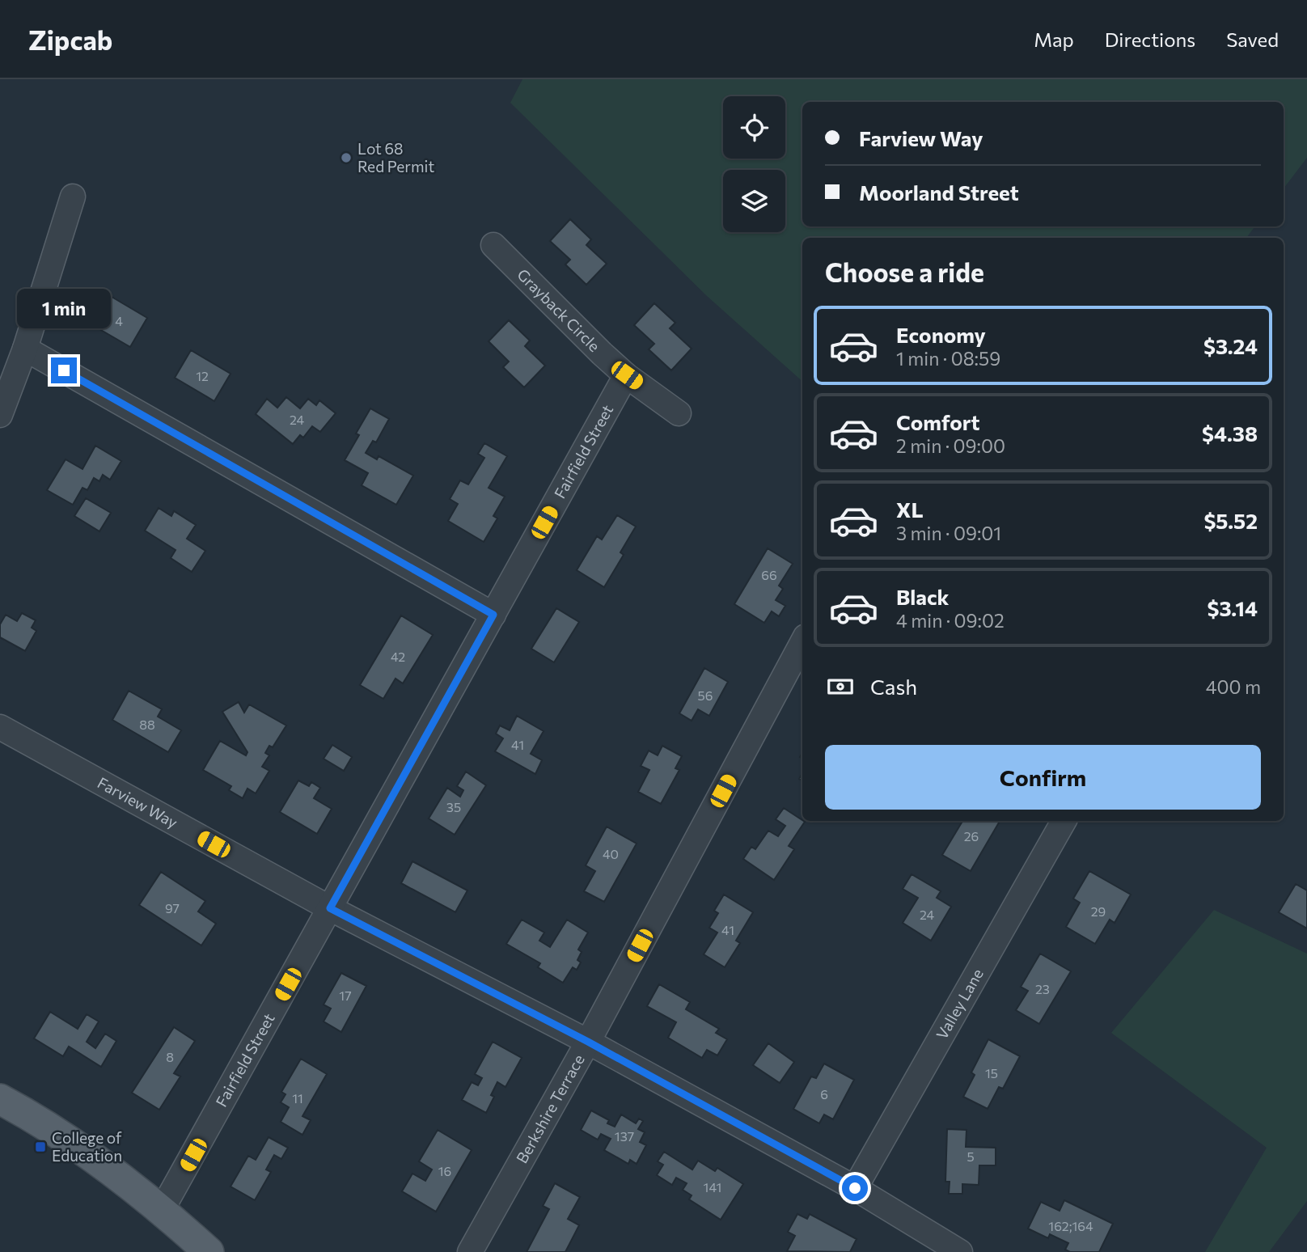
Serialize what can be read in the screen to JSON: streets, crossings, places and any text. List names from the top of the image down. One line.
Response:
{"streets":{"street":["Grayback Circle","Fairfield Street","Farview Way","Valley Lane","Berkshire Terrace"]},"crossings":[["Grayback Circle","Fairfield Street"],["Fairfield Street","Farview Way"],["Farview Way","Valley Lane"],["Farview Way","Berkshire Terrace"]],"places":{"other":["Lot 68 Red Permit"],"transit":["College of Education"]},"house_numbers":["4","12","24","66","42","56","88","41","35","26","40","97","29","24","41","23","17","8","15","6","11","137","5","16","141","162;164"],"page":{"header":"Zipcab","nav":["Map","Directions","Saved"],"banner":["Farview Way","Moorland Street"],"heading":"Choose a ride","bubble":"1 min","list":[{"name":"Economy","note":"1 min · 08:59","value":"$3.24"},{"name":"Comfort","note":"2 min · 09:00","value":"$4.38"},{"name":"XL","note":"3 min · 09:01","value":"$5.52"},{"name":"Black","note":"4 min · 09:02","value":"$3.14"}],"pay":["Cash","400 m"],"buttons":"Confirm"}}
